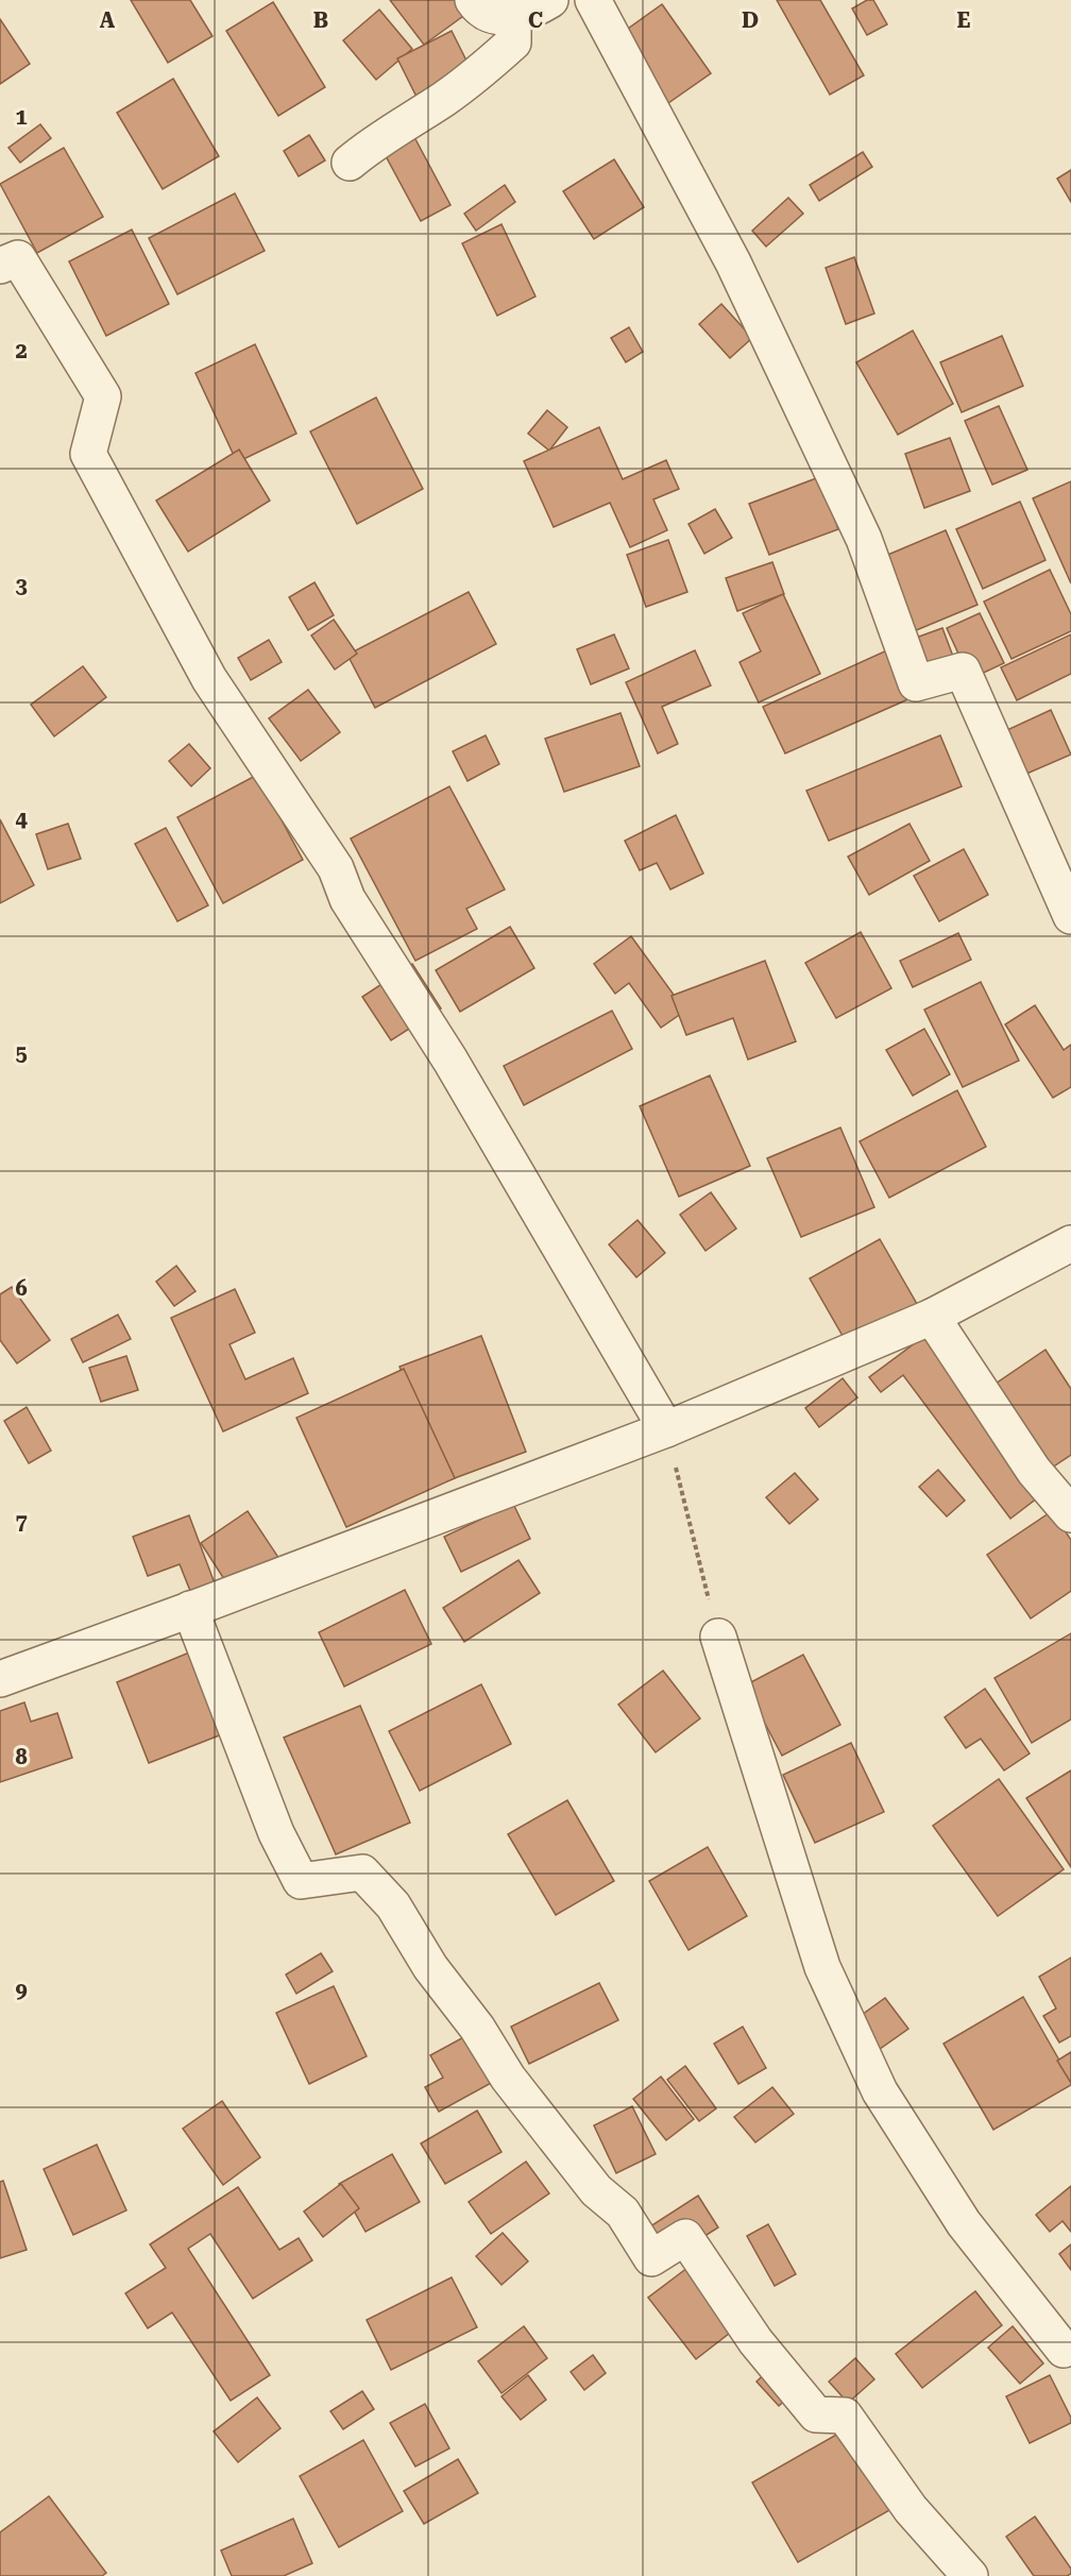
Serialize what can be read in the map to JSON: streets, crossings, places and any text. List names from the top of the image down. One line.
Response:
{"grid":{"columns":["A","B","C","D","E"],"rows":["1","2","3","4","5","6","7","8","9"]}}
